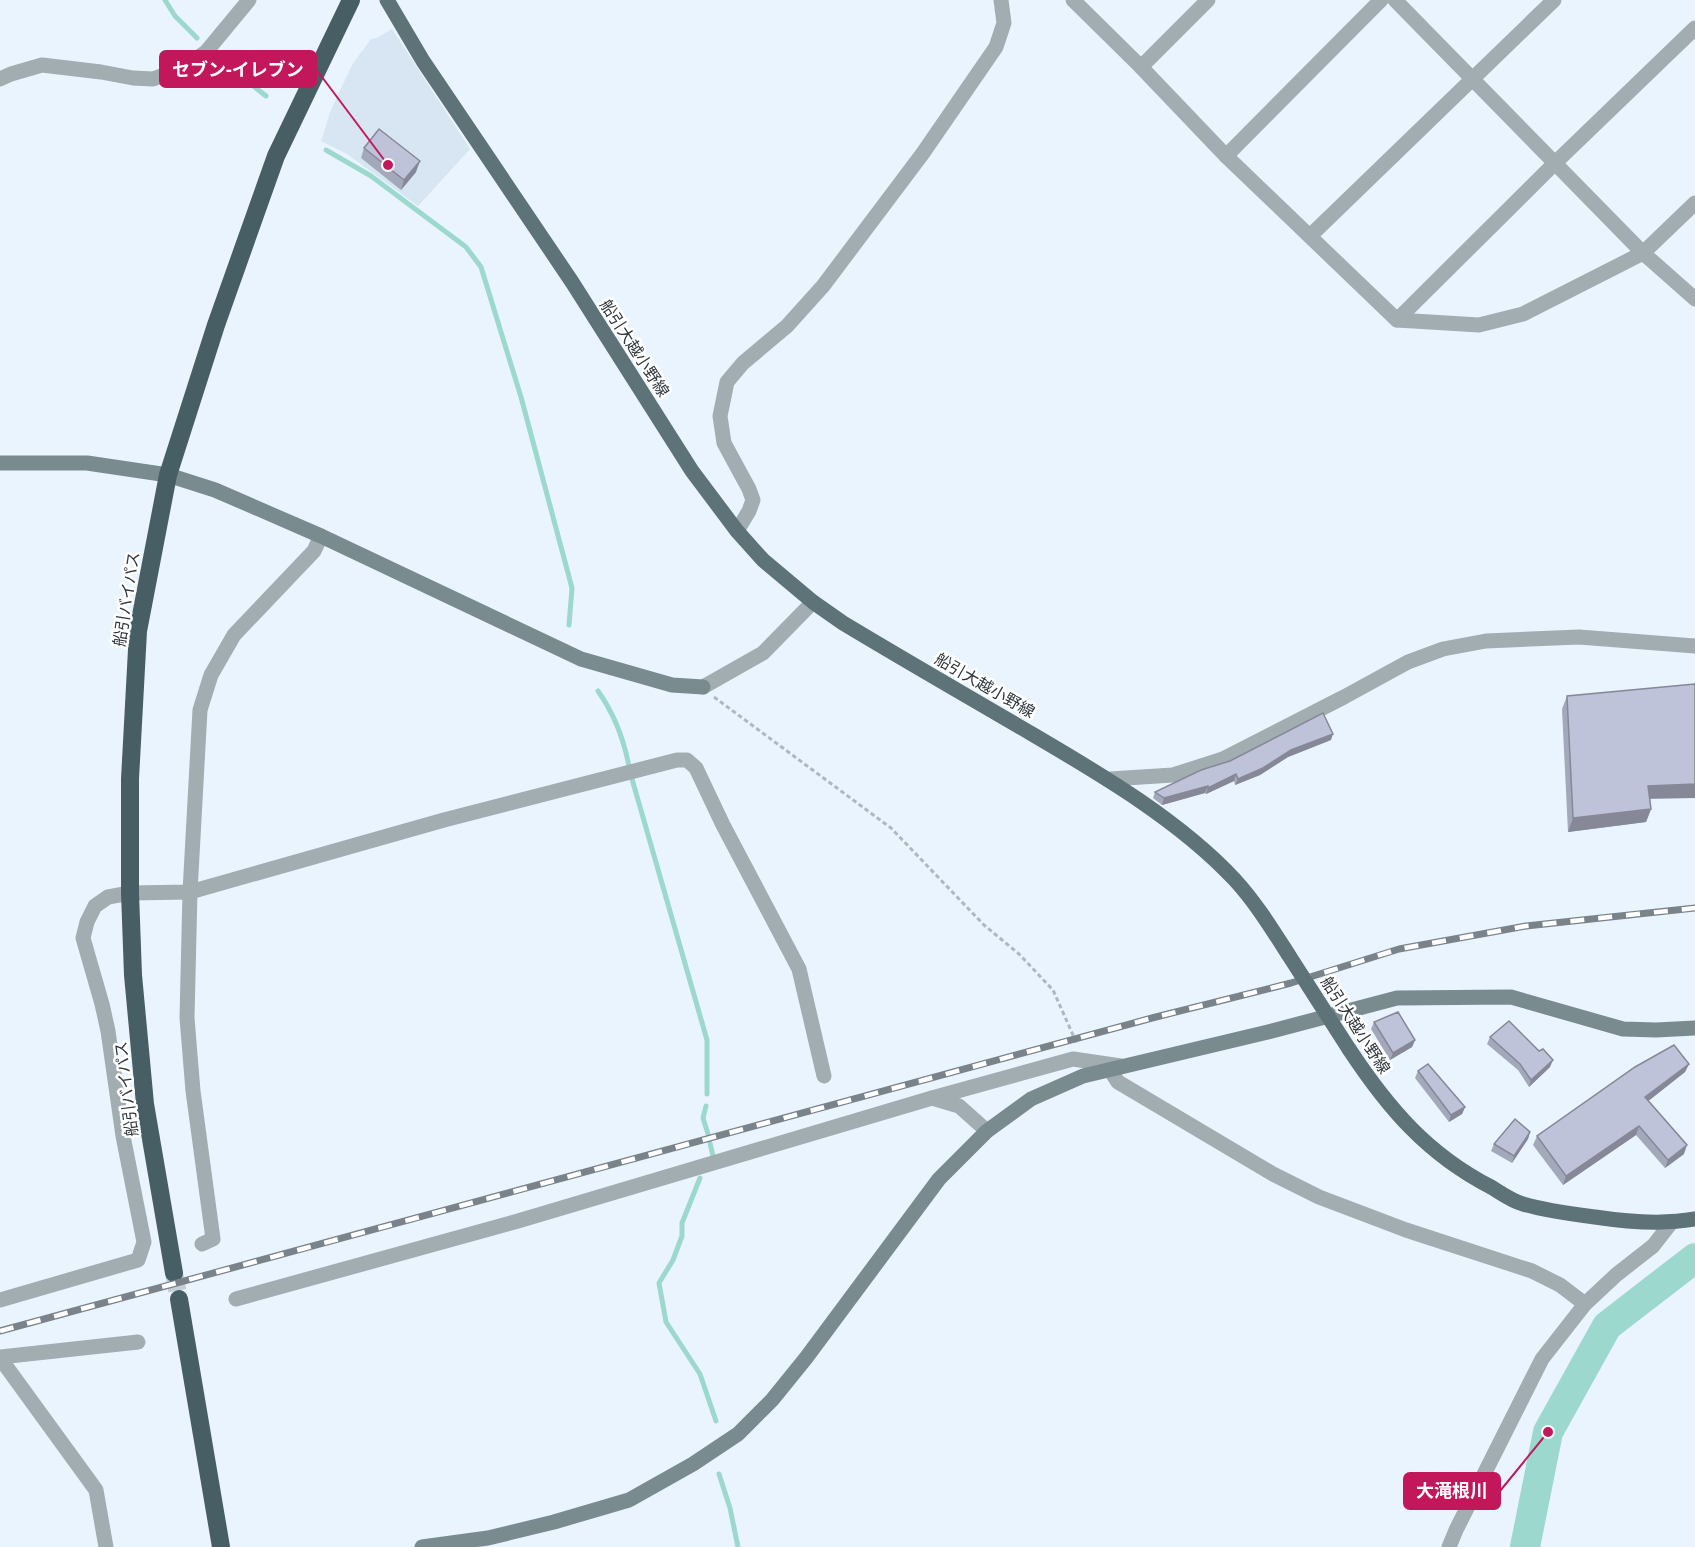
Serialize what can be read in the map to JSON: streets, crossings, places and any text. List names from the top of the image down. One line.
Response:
{"streets":{"highway":["船引バイパス"],"main road":["船引大越小野線"]},"places":["セブン-イレブン","大滝根川"]}
